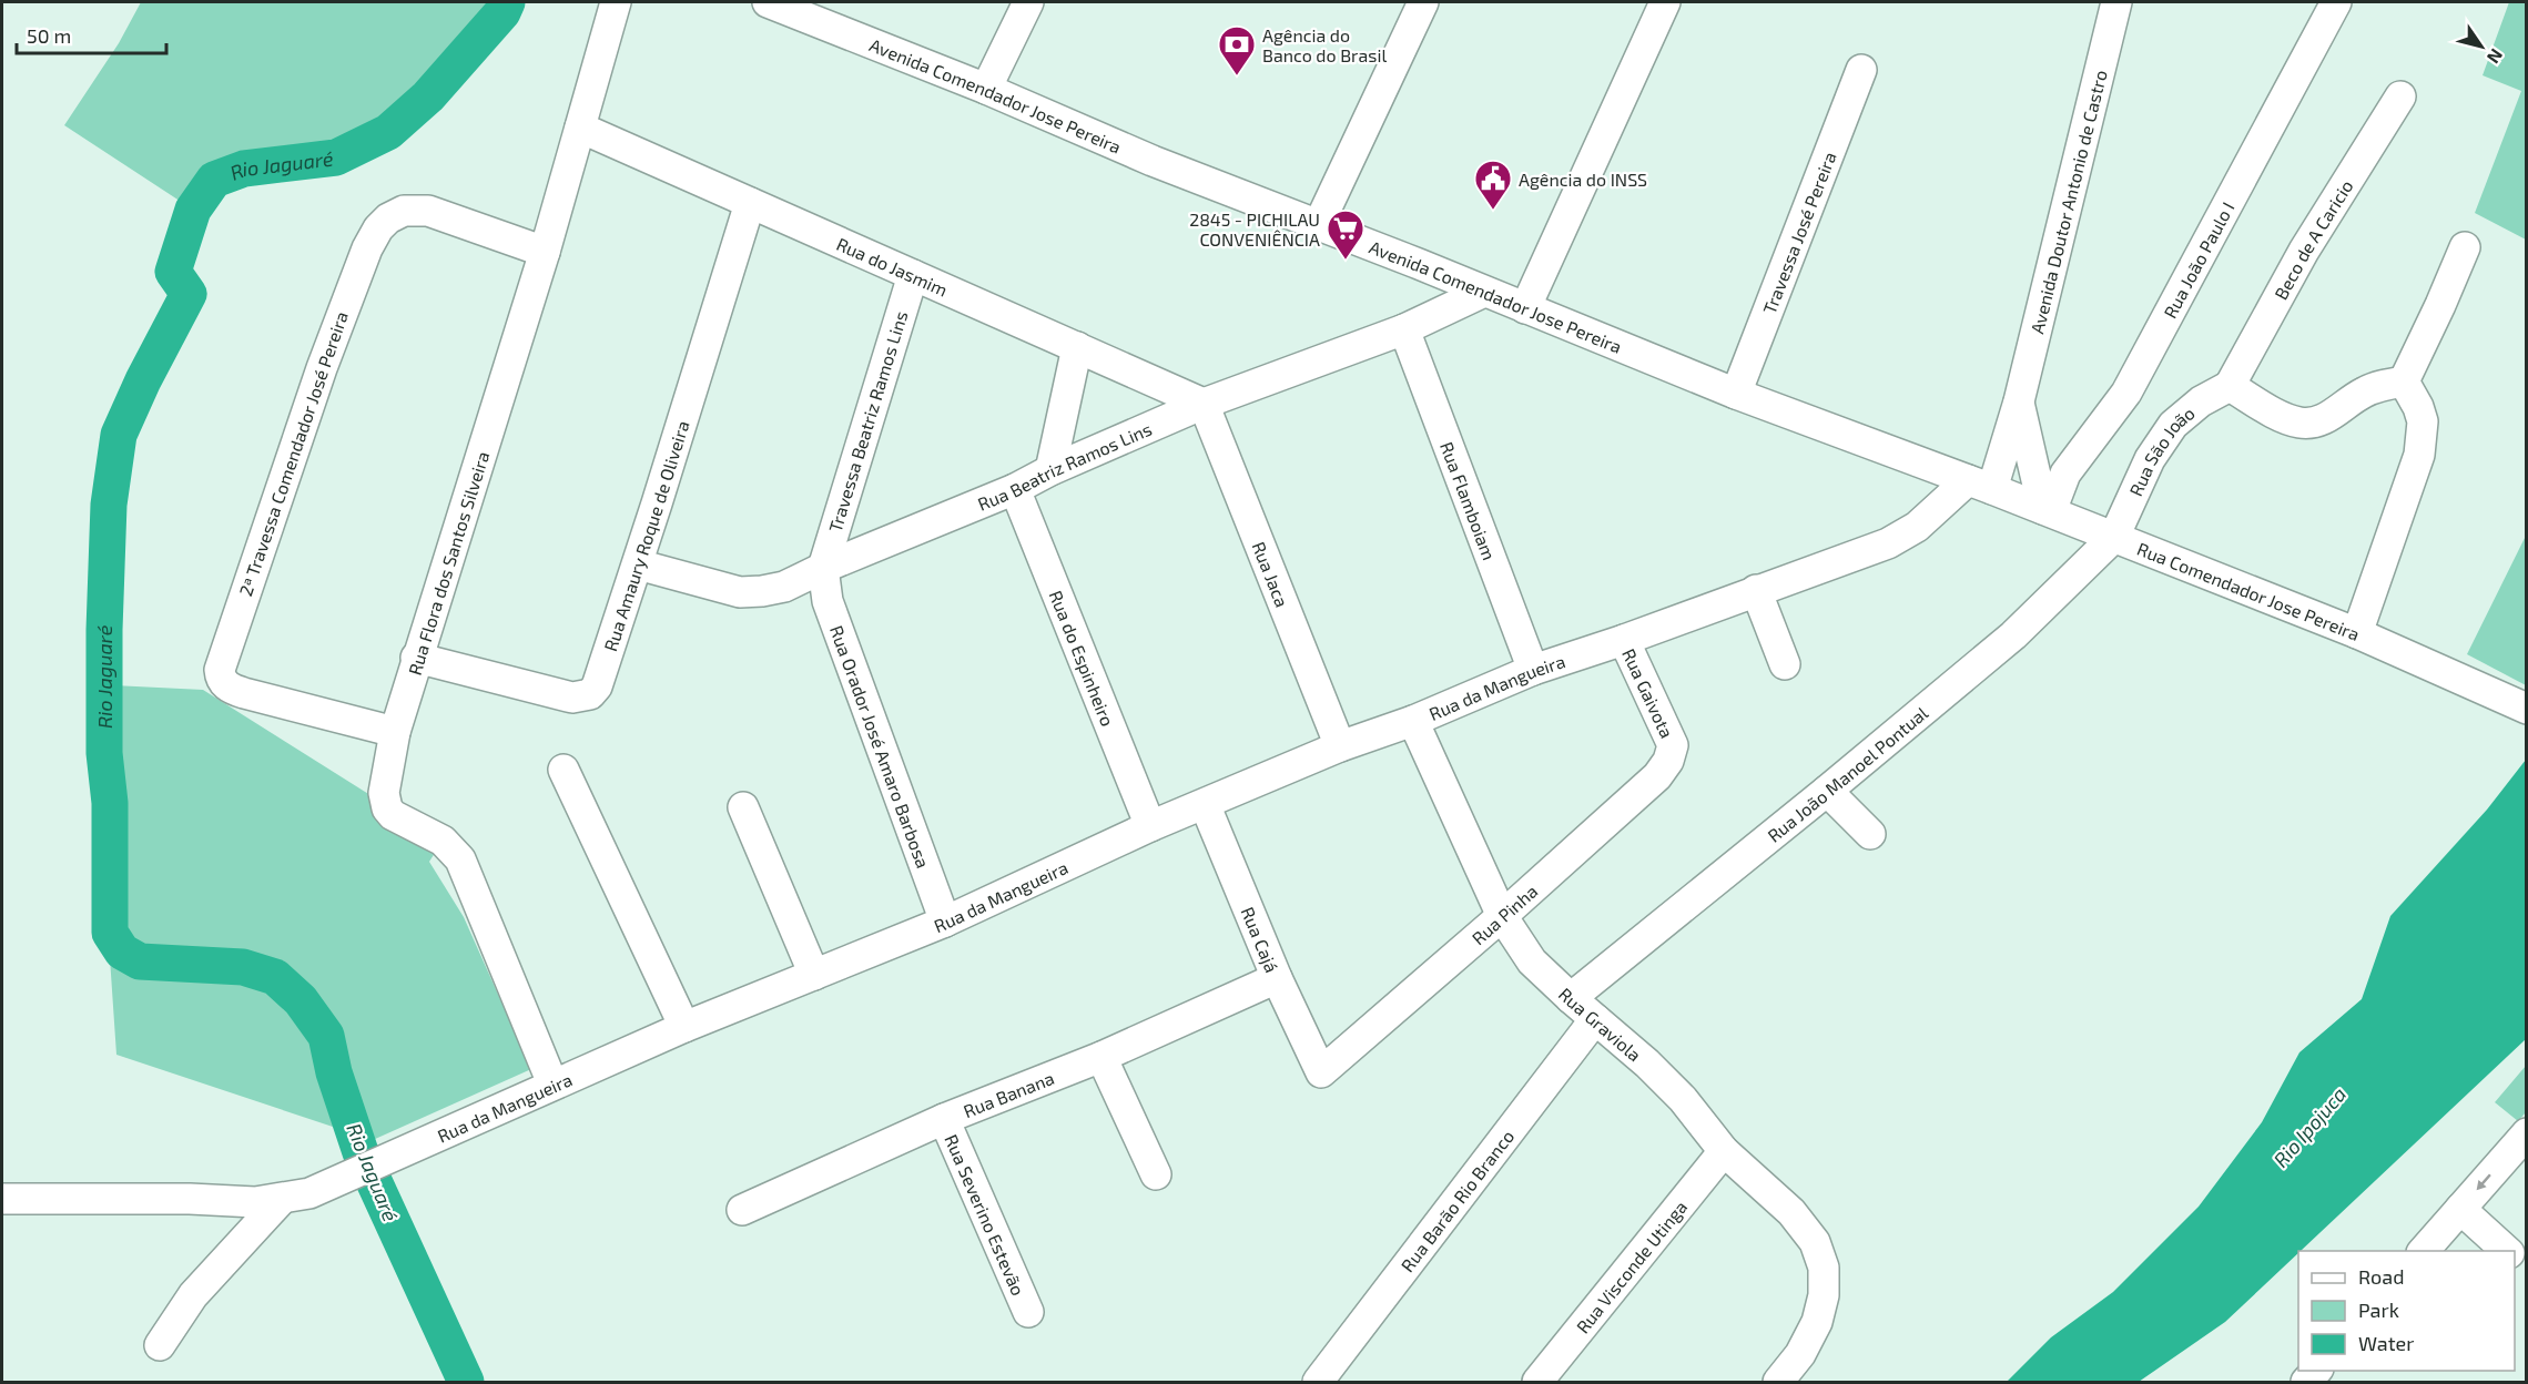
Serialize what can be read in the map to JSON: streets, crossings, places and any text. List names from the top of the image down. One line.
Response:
{"streets":{"street":["Avenida Comendador Jose Pereira","Avenida Doutor Antonio de Castro","Travessa José Pereira","Beco de A Caricio","Rua João Paulo I","Rua do Jasmim","Travessa Beatriz Ramos Lins","2ª Travessa Comendador José Pereira","Rua São João","Rua Beatriz Ramos Lins","Rua Flamboiam","Rua Amaury Roque de Oliveira","Rua Flora dos Santos Silveira","Rua Jaca","Rua Comendador Jose Pereira","Rua do Espinheiro","Rua da Mangueira","Rua Gaivota","Rua Orador José Amaro Barbosa","Rua João Manoel Pontual","Rua Pinha","Rua Cajá","Rua Graviola","Rua Banana","Rua Barão Rio Branco","Rua Severino Estevão","Rua Visconde Utinga"]},"crossings":[["Avenida Comendador Jose Pereira","Avenida Doutor Antonio de Castro"],["Avenida Comendador Jose Pereira","Travessa José Pereira"],["Avenida Comendador Jose Pereira","Rua Beatriz Ramos Lins"],["Avenida Comendador Jose Pereira","Rua Comendador Jose Pereira"],["Avenida Comendador Jose Pereira","Rua da Mangueira"],["Avenida Doutor Antonio de Castro","Rua João Paulo I"],["Avenida Doutor Antonio de Castro","Rua Comendador Jose Pereira"],["Avenida Doutor Antonio de Castro","Rua da Mangueira"],["Beco de A Caricio","Rua São João"],["Rua João Paulo I","Rua Comendador Jose Pereira"],["Rua do Jasmim","Travessa Beatriz Ramos Lins"],["Rua do Jasmim","Rua Beatriz Ramos Lins"],["Rua do Jasmim","Rua Amaury Roque de Oliveira"],["Rua do Jasmim","Rua Flora dos Santos Silveira"],["Rua do Jasmim","Rua Jaca"],["Travessa Beatriz Ramos Lins","Rua Beatriz Ramos Lins"],["Travessa Beatriz Ramos Lins","Rua Orador José Amaro Barbosa"],["2ª Travessa Comendador José Pereira","Rua Flora dos Santos Silveira"],["Rua São João","Rua Comendador Jose Pereira"],["Rua São João","Rua João Manoel Pontual"],["Rua Beatriz Ramos Lins","Rua Flamboiam"],["Rua Beatriz Ramos Lins","Rua Amaury Roque de Oliveira"],["Rua Beatriz Ramos Lins","Rua Jaca"],["Rua Beatriz Ramos Lins","Rua do Espinheiro"],["Rua Beatriz Ramos Lins","Rua Orador José Amaro Barbosa"],["Rua Flamboiam","Rua da Mangueira"],["Rua Amaury Roque de Oliveira","Rua Flora dos Santos Silveira"],["Rua Flora dos Santos Silveira","Rua da Mangueira"],["Rua Jaca","Rua da Mangueira"],["Rua Comendador Jose Pereira","Rua da Mangueira"],["Rua Comendador Jose Pereira","Rua João Manoel Pontual"],["Rua do Espinheiro","Rua da Mangueira"],["Rua da Mangueira","Rua Gaivota"],["Rua da Mangueira","Rua Orador José Amaro Barbosa"],["Rua da Mangueira","Rua Cajá"],["Rua da Mangueira","Rua Graviola"],["Rua Gaivota","Rua Pinha"],["Rua João Manoel Pontual","Rua Graviola"],["Rua Pinha","Rua Cajá"],["Rua Pinha","Rua Graviola"],["Rua Cajá","Rua Banana"],["Rua Graviola","Rua Barão Rio Branco"],["Rua Graviola","Rua Visconde Utinga"],["Rua Banana","Rua Severino Estevão"]],"water":["Rio Jaguaré","Rio Ipojuca"],"places":{"bank":["Agência do Banco do Brasil"],"public building":["Agência do INSS"],"supermarket":["2845 - PICHILAU CONVENIÊNCIA"]},"legend":["Road","Park","Water"],"scale_bar":"50 m","north":"bottom right"}
